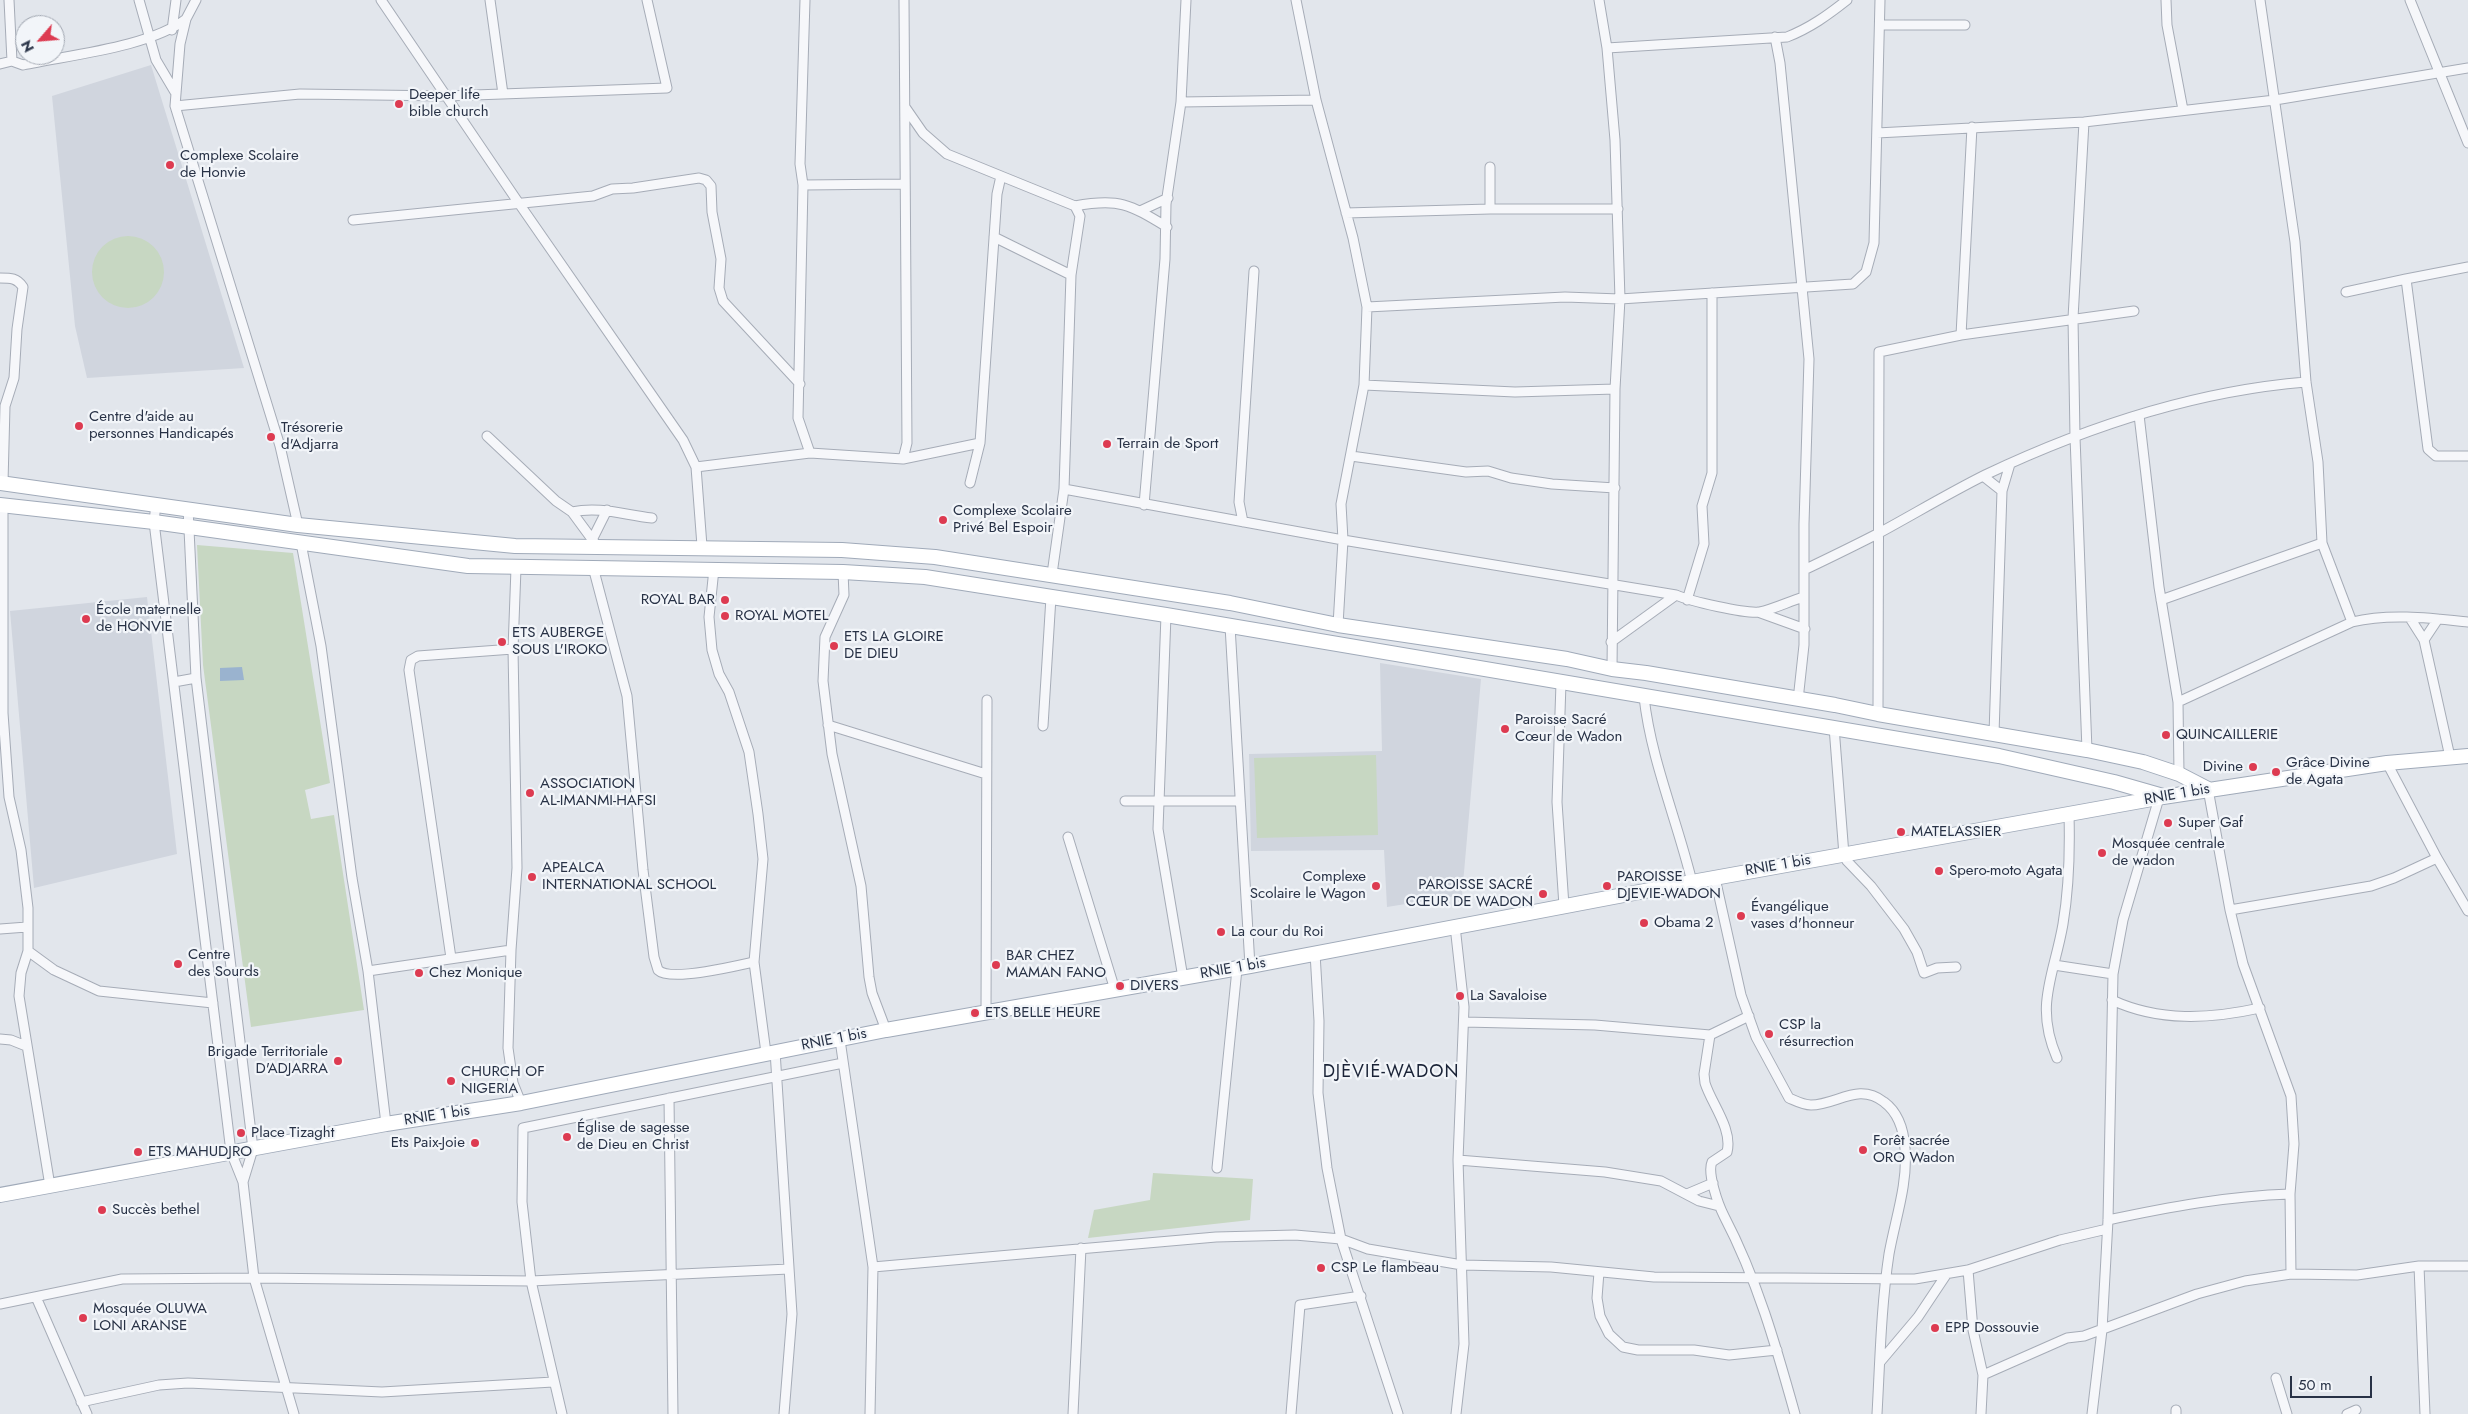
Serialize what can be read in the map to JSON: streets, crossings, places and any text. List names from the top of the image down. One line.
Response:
{"streets":{"main road":["RNIE 1 bis"]},"districts":["DJÈVIÉ-WADON"],"places":["Deeper life bible church","Complexe Scolaire de Honvie","Centre d'aide au personnes Handicapés","Trésorerie d'Adjarra","Terrain de Sport","Complexe Scolaire Privé Bel Espoir","ROYAL BAR","ROYAL MOTEL","École maternelle de HONVIE","ETS AUBERGE SOUS L'IROKO","ETS LA GLOIRE DE DIEU","Paroisse Sacré Cœur de Wadon","QUINCAILLERIE","Divine","Grâce Divine de Agata","ASSOCIATION AL-IMANMI-HAFSI","Super Gaf","MATELASSIER","Mosquée centrale de wadon","Spero-moto Agata","APEALCA INTERNATIONAL SCHOOL","Complexe Scolaire le Wagon","PAROISSE DJEVIE-WADON","PAROISSE SACRÉ CŒUR DE WADON","Évangélique vases d'honneur","Obama 2","La cour du Roi","Centre des Sourds","BAR CHEZ MAMAN FANO","Chez Monique","DIVERS","La Savaloise","ETS BELLE HEURE","CSP la résurrection","Brigade Territoriale D'ADJARRA","CHURCH OF NIGERIA","Place Tizaght","Église de sagesse de Dieu en Christ","Ets Paix-Joie","Forêt sacrée ORO Wadon","ETS MAHUDJRO","Succès bethel","CSP Le flambeau","Mosquée OLUWA LONI ARANSE","EPP Dossouvie"],"scale_bar":"50 m","north":"bottom left"}
